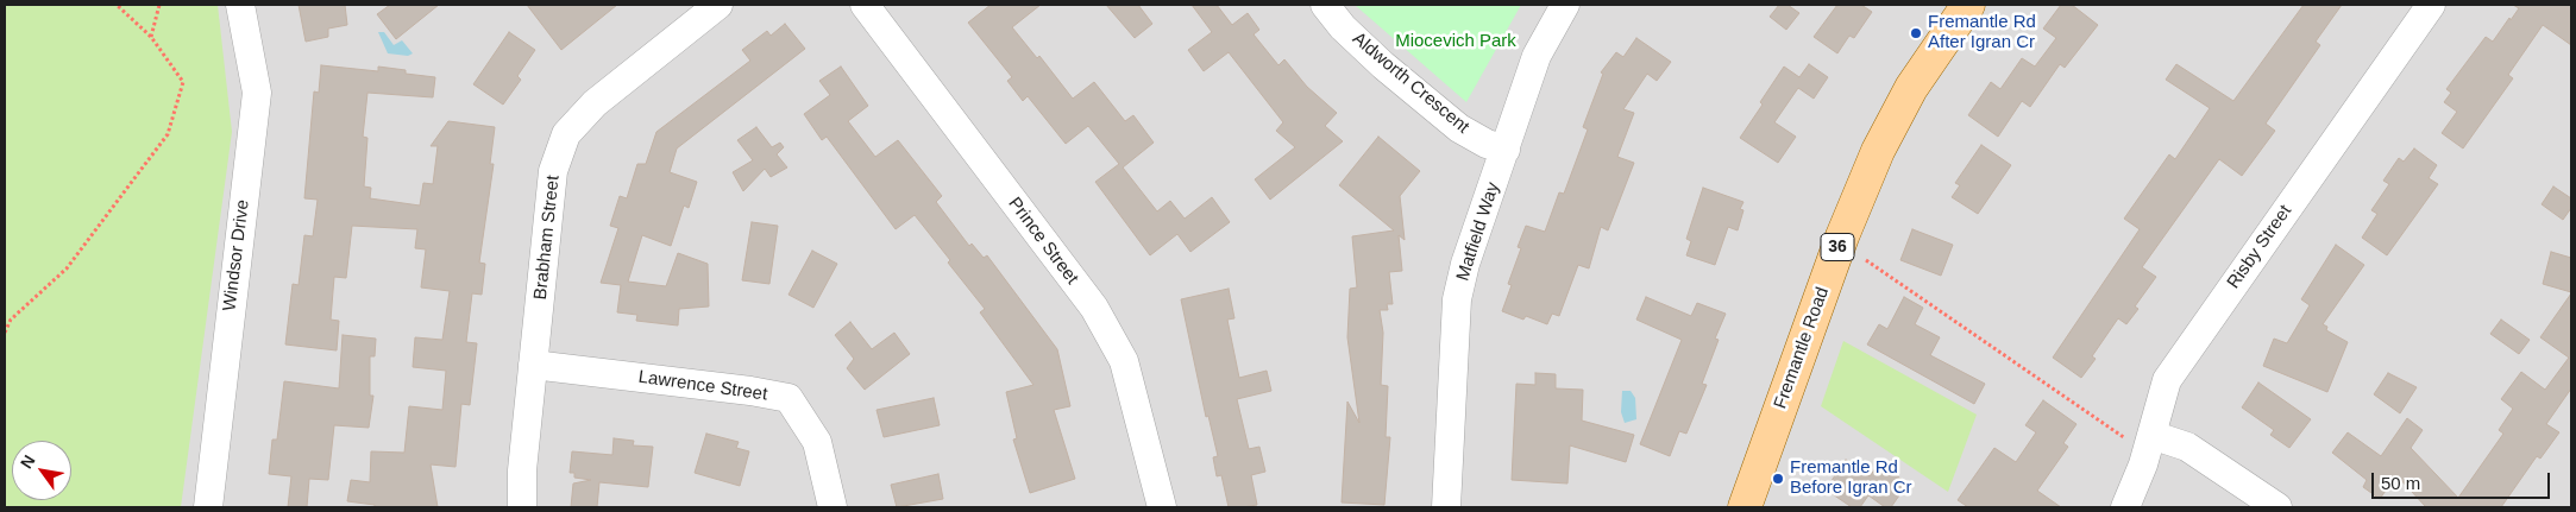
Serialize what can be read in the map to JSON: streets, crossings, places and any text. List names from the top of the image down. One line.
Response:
{"streets":{"main road":["36","Fremantle Road"],"street":["Aldworth Crescent","Matfield Way","Brabham Street","Prince Street","Risby Street","Windsor Drive","Lawrence Street"]},"crossings":[["Aldworth Crescent","Matfield Way"],["Brabham Street","Lawrence Street"]],"parks":["Miocevich Park"],"places":["Fremantle Rd After Igran Cr","Fremantle Rd Before Igran Cr"],"scale_bar":"50 m","north":"top left"}
